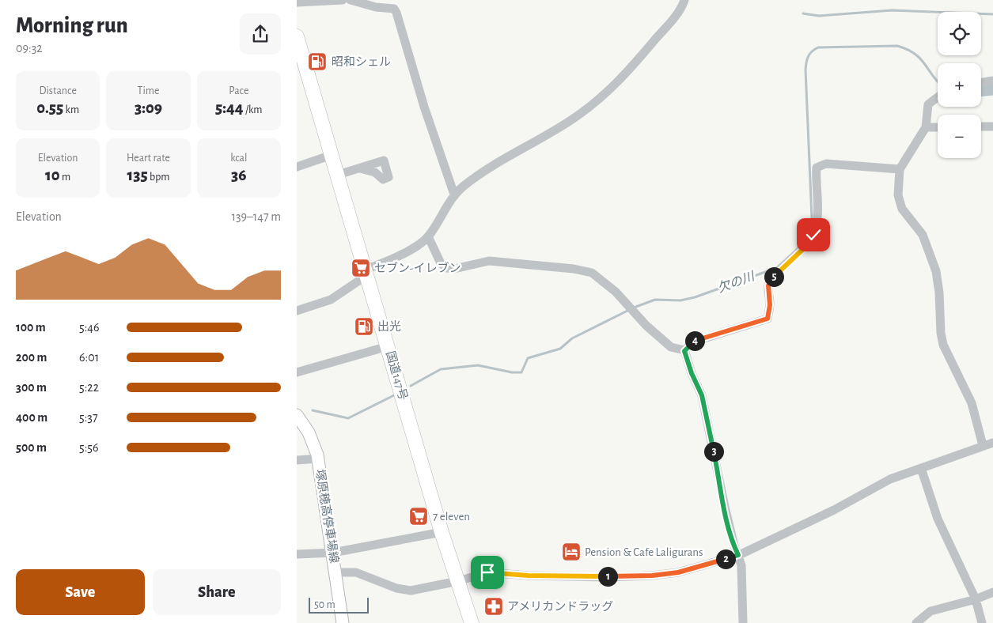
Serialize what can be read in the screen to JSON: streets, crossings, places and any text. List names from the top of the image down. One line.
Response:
{"streets":{"highway":["国道147号"],"main road":["塚原穂高停車場線"]},"water":["欠の川"],"places":{"fuel station":["昭和シェル","出光"],"supermarket":["セブン-イレブン","7 eleven"],"hotel":["Pension & Cafe Laligurans"],"pharmacy":["アメリカンドラッグ"]},"scale_bar":"50 m","page":{"heading":["Morning run","09:32"],"map_buttons":["+","−"],"stats":[["Distance","0.55 km"],["Time","3:09"],["Pace","5:44 /km"],["Elevation","10 m"],["Heart rate","135 bpm"],["kcal","36"]],"chart":["Elevation","139–147 m"],"pins":["5","4","3","2","1"],"list":[{"name":"100 m","note":"5:46"},{"name":"200 m","note":"6:01"},{"name":"300 m","note":"5:22"},{"name":"400 m","note":"5:37"},{"name":"500 m","note":"5:56"}],"buttons":["Save","Share"],"scale":"50 m"}}
